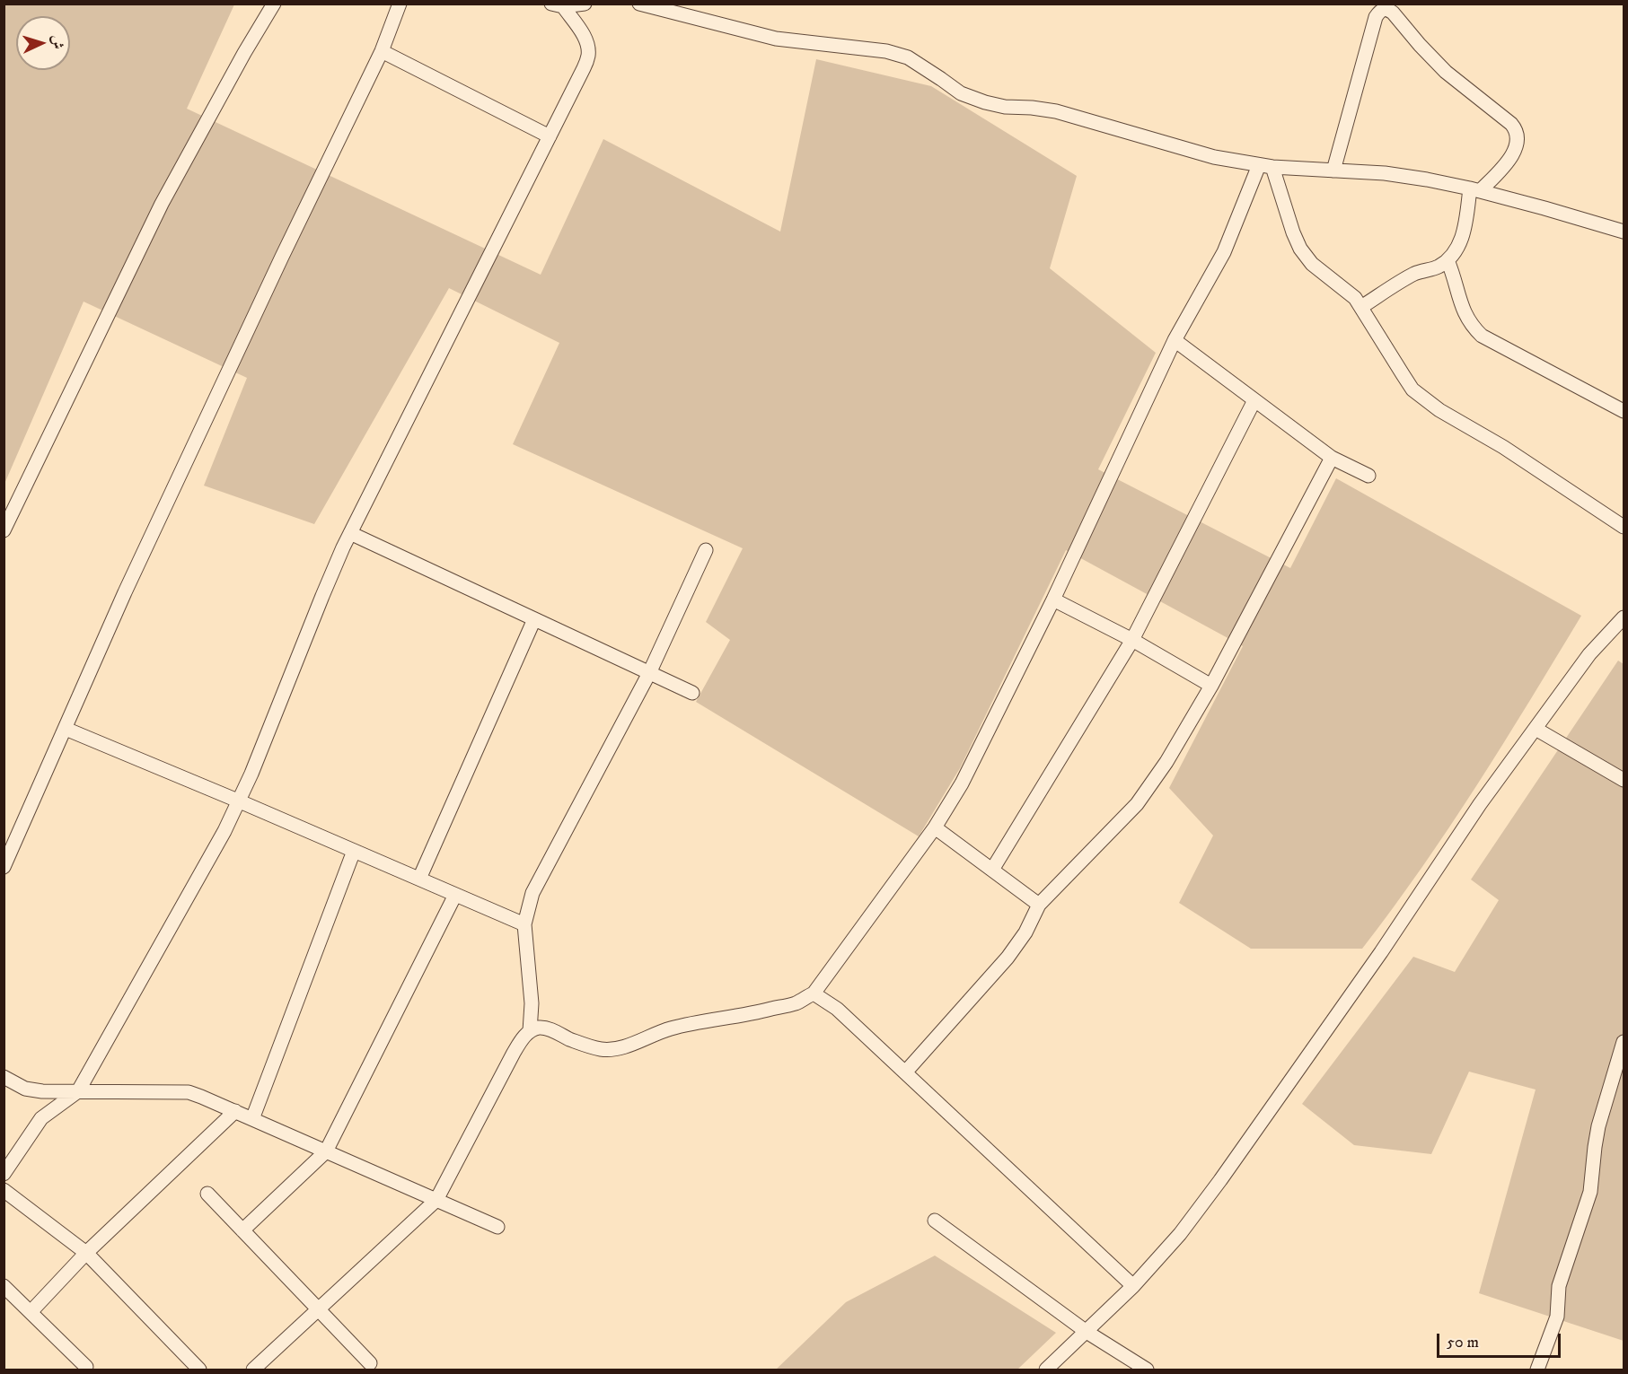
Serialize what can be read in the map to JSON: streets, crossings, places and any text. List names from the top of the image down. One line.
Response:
{"scale_bar":"50 m","north":"right"}
